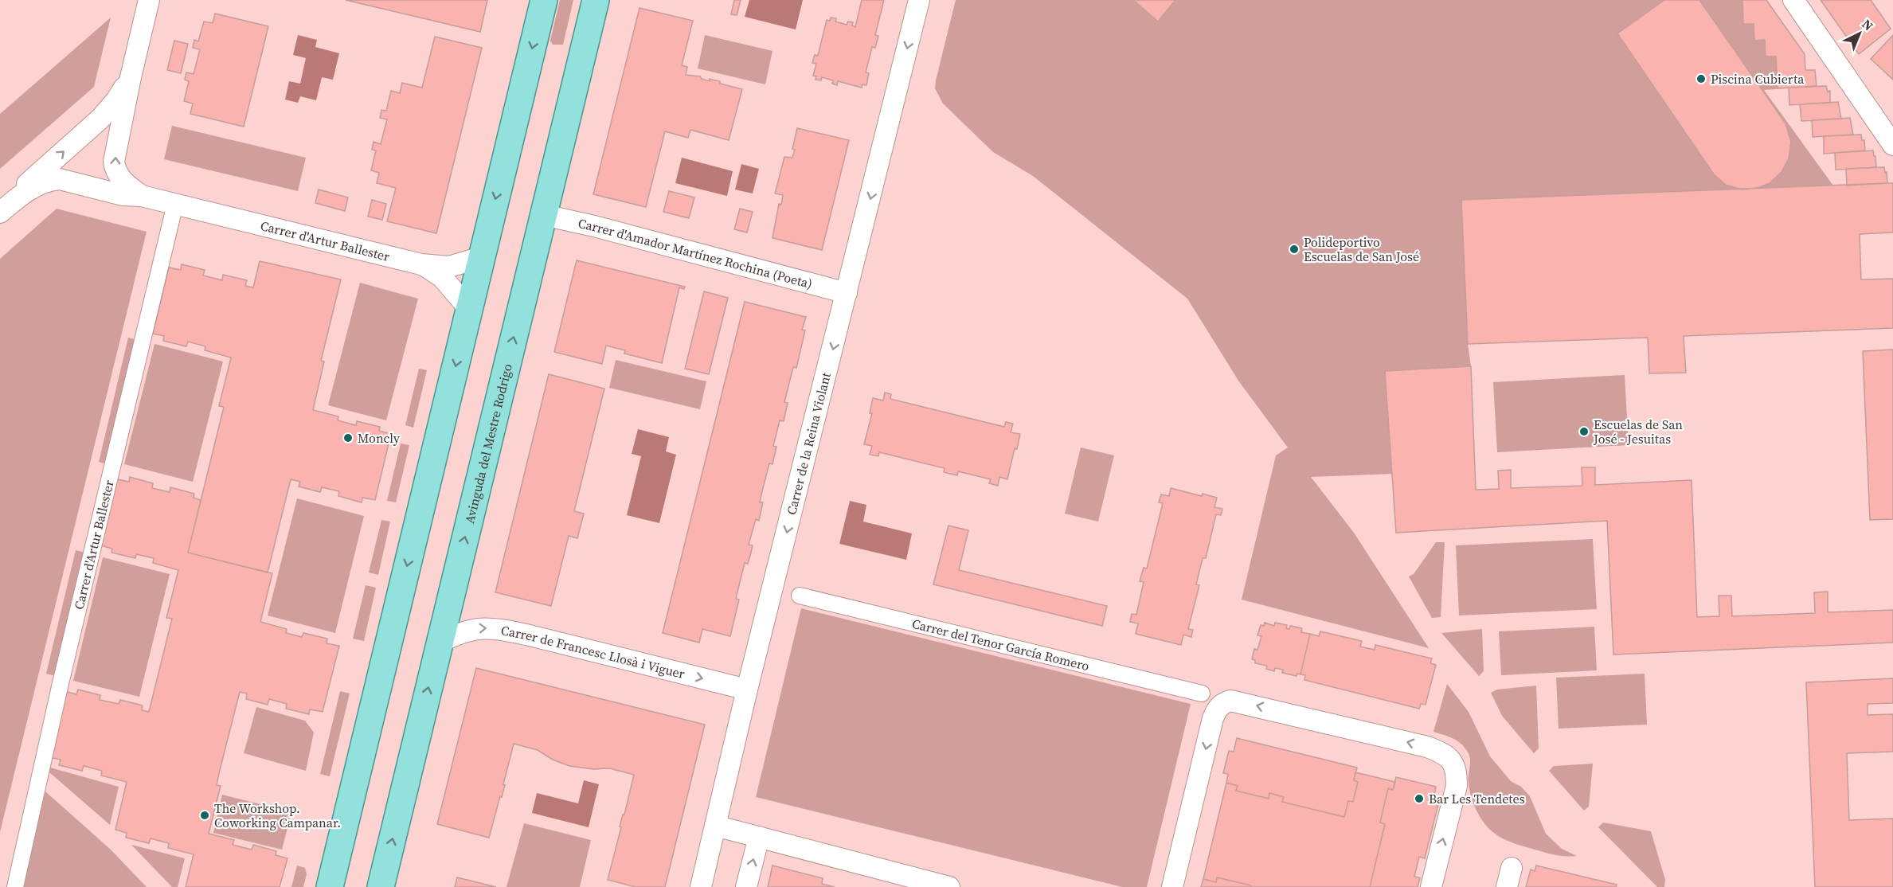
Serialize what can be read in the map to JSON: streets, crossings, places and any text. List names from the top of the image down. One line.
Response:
{"streets":{"main road":["Avinguda del Mestre Rodrigo"],"street":["Carrer d'Artur Ballester","Carrer d'Amador Martínez Rochina (Poeta)","Carrer de la Reina Violant","Carrer del Tenor García Romero","Carrer de Francesc Llosà i Viguer"]},"crossings":[["Carrer d'Amador Martínez Rochina (Poeta)","Avinguda del Mestre Rodrigo"],["Carrer d'Amador Martínez Rochina (Poeta)","Carrer de la Reina Violant"],["Avinguda del Mestre Rodrigo","Carrer de Francesc Llosà i Viguer"],["Carrer de la Reina Violant","Carrer de Francesc Llosà i Viguer"]],"one_way":["Carrer de la Reina Violant","Carrer de Francesc Llosà i Viguer"],"places":["Piscina Cubierta","Polideportivo Escuelas de San José","Escuelas de San José - Jesuitas","Moncly","Bar Les Tendetes","The Workshop. Coworking Campanar."],"north":"top right"}
